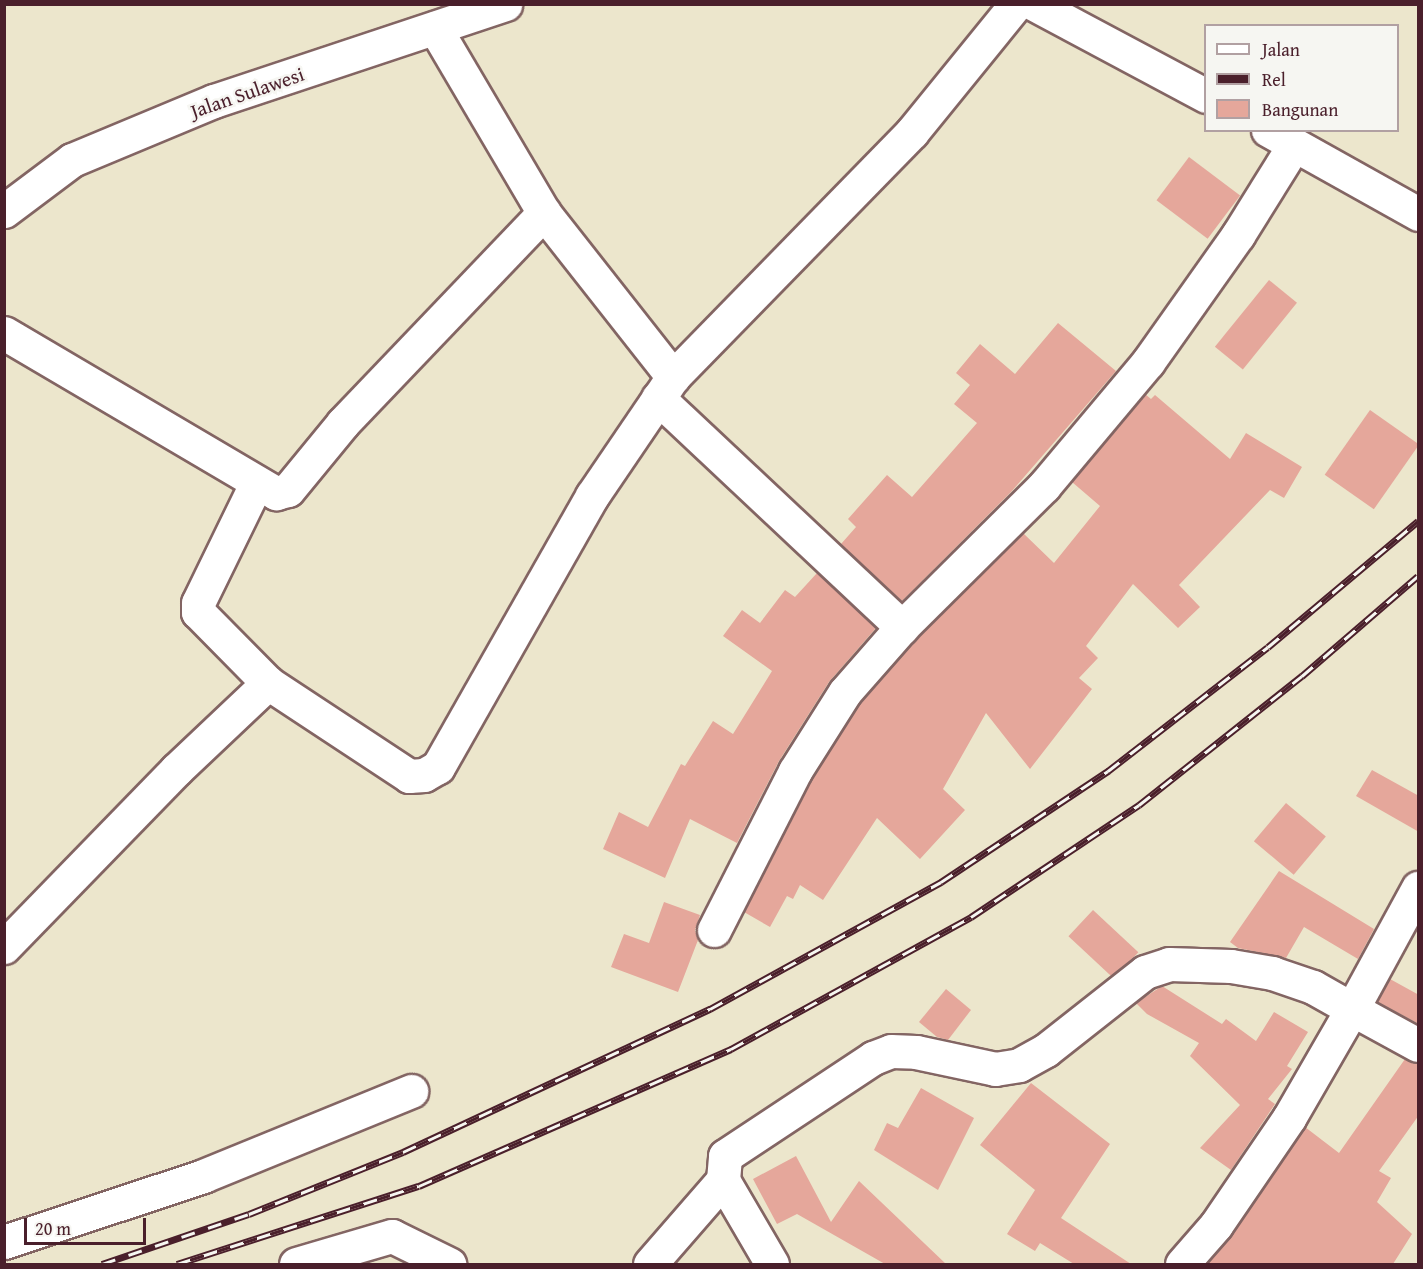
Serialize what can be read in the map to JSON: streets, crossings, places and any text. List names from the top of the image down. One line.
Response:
{"streets":{"street":["Jalan Sulawesi"]},"legend":["Jalan","Rel","Bangunan"],"scale_bar":"20 m"}
